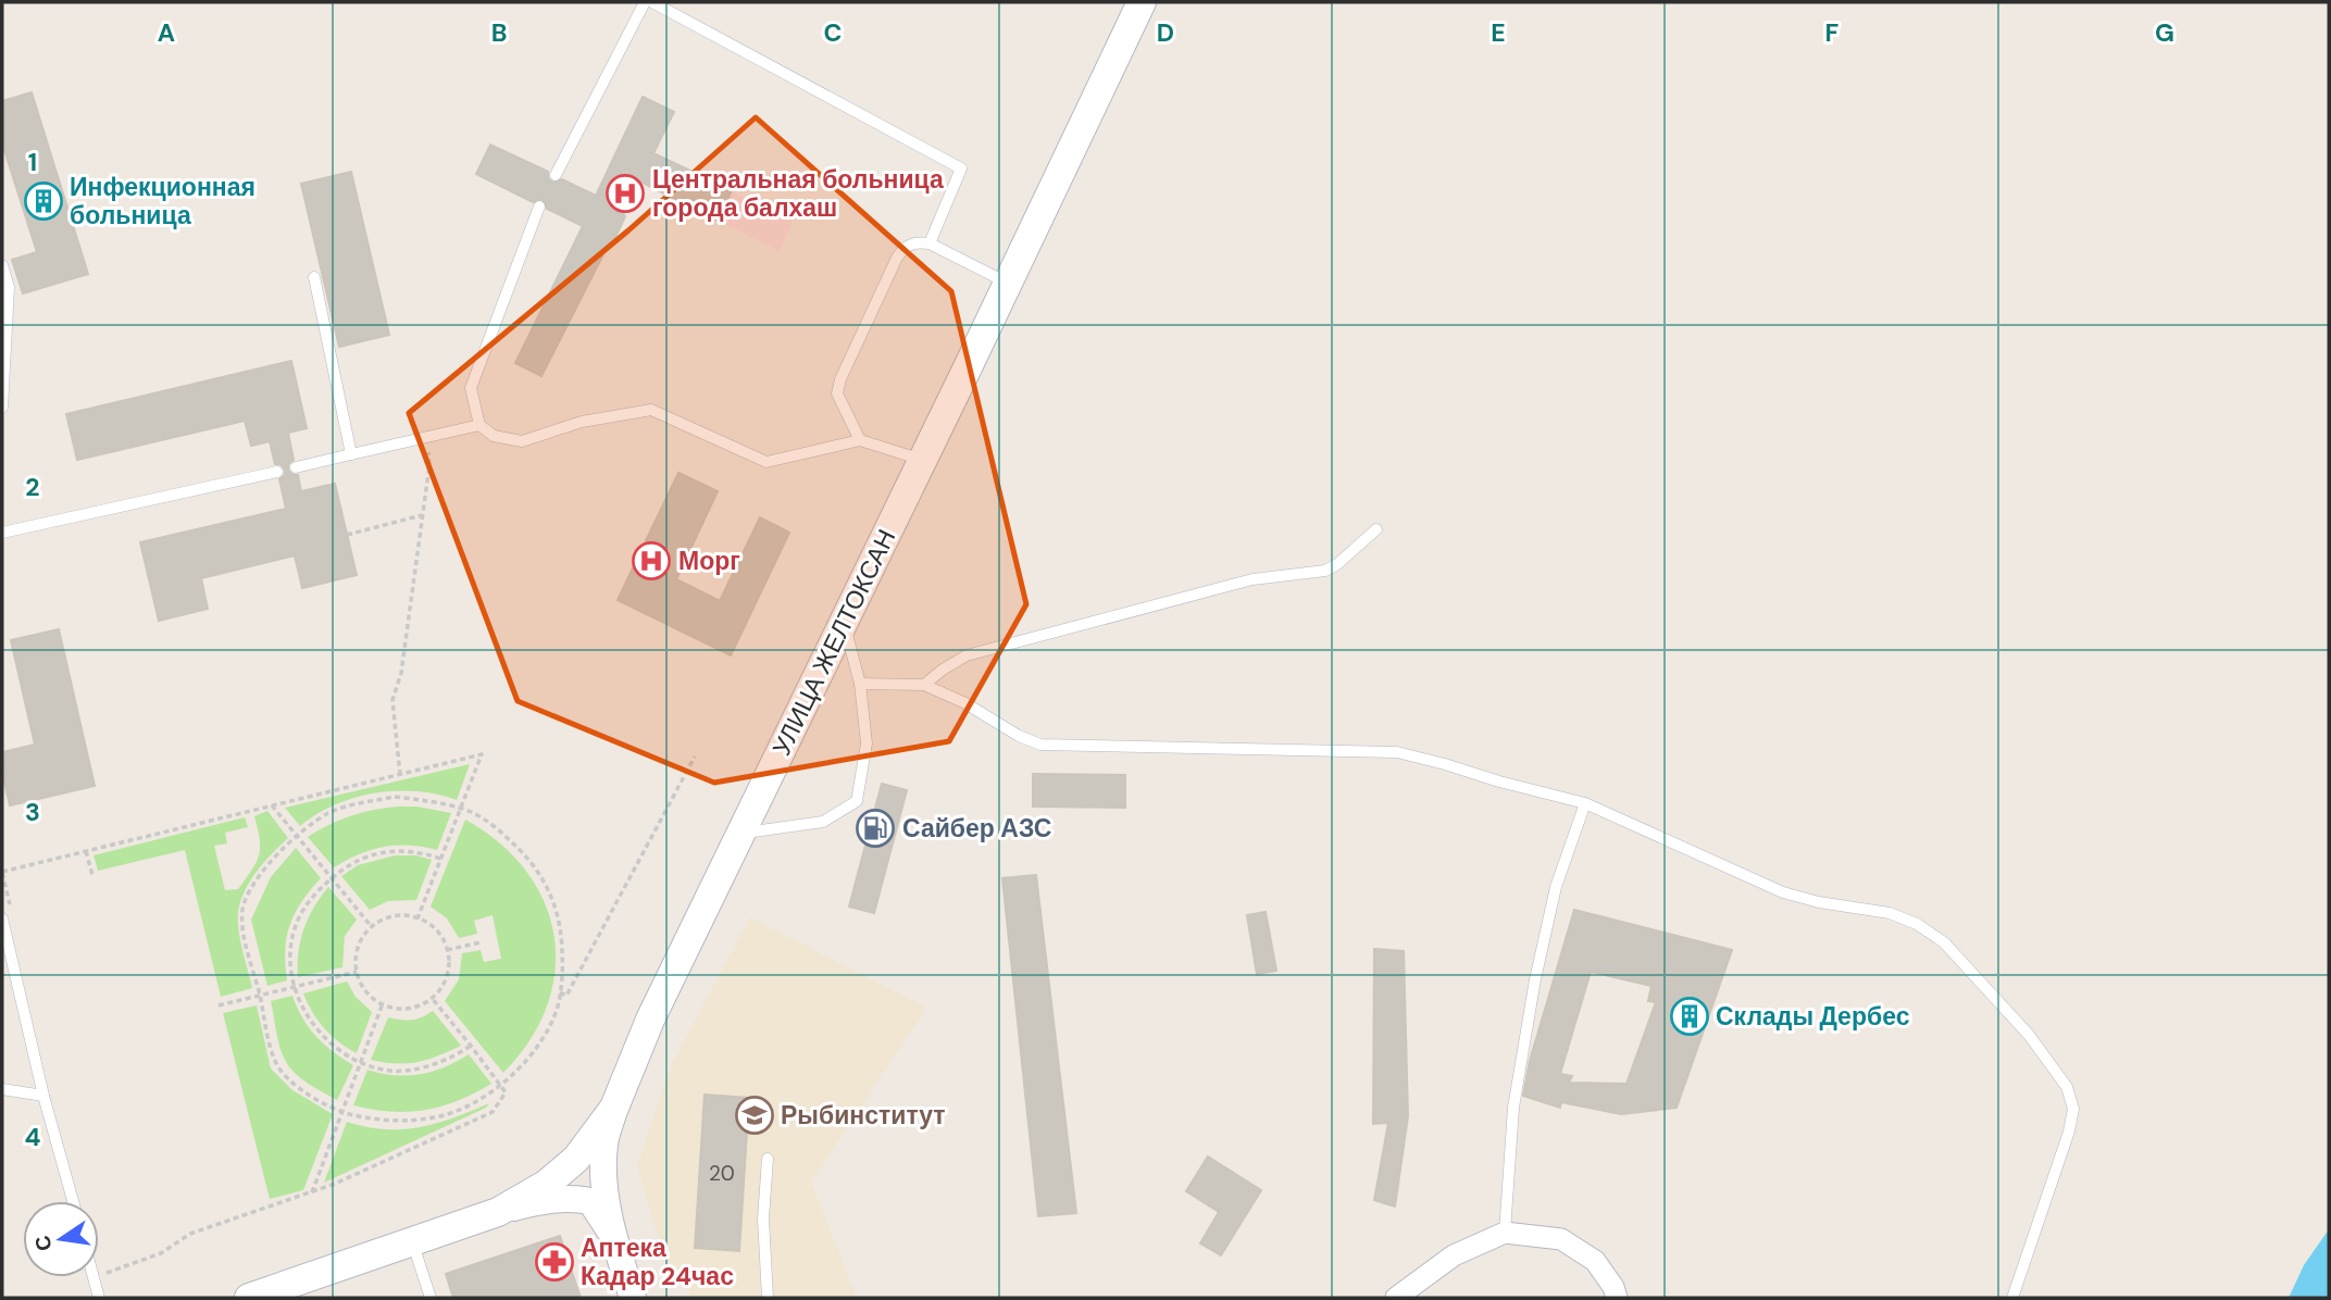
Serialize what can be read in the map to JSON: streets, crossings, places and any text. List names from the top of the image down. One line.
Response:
{"streets":{"main road":["УЛИЦА ЖЕЛТОКСАН"]},"places":{"hospital":["Центральная больница города балхаш","Морг"],"building":["Инфекционная больница","Склады Дербес"],"fuel station":["Сайбер АЗС"],"school or university":["Рыбинститут"],"pharmacy":["Аптека Кадар 24час"]},"house_numbers":["20"],"north":"left","grid":{"columns":["A","B","C","D","E","F","G"],"rows":["1","2","3","4"]}}
